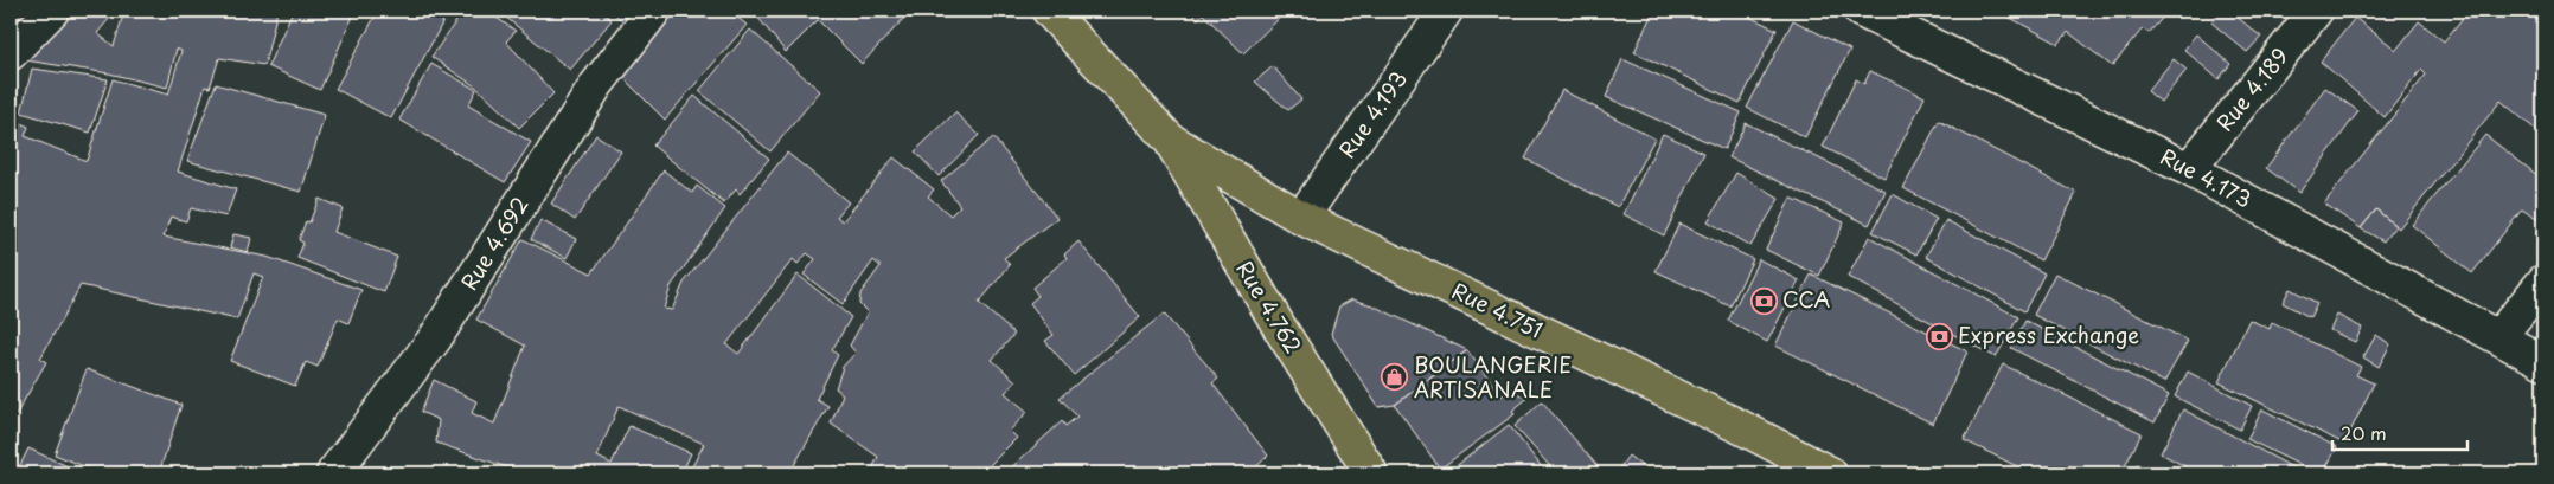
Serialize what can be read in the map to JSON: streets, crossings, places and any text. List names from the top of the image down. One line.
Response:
{"streets":{"main road":["Rue 4.762","Rue 4.751"],"street":["Rue 4.189","Rue 4.193","Rue 4.173","Rue 4.692"]},"crossings":[["Rue 4.189","Rue 4.173"],["Rue 4.193","Rue 4.751"],["Rue 4.762","Rue 4.751"]],"places":{"bank":["CCA","Express Exchange"],"shop":["BOULANGERIE ARTISANALE"]},"scale_bar":"20 m"}
